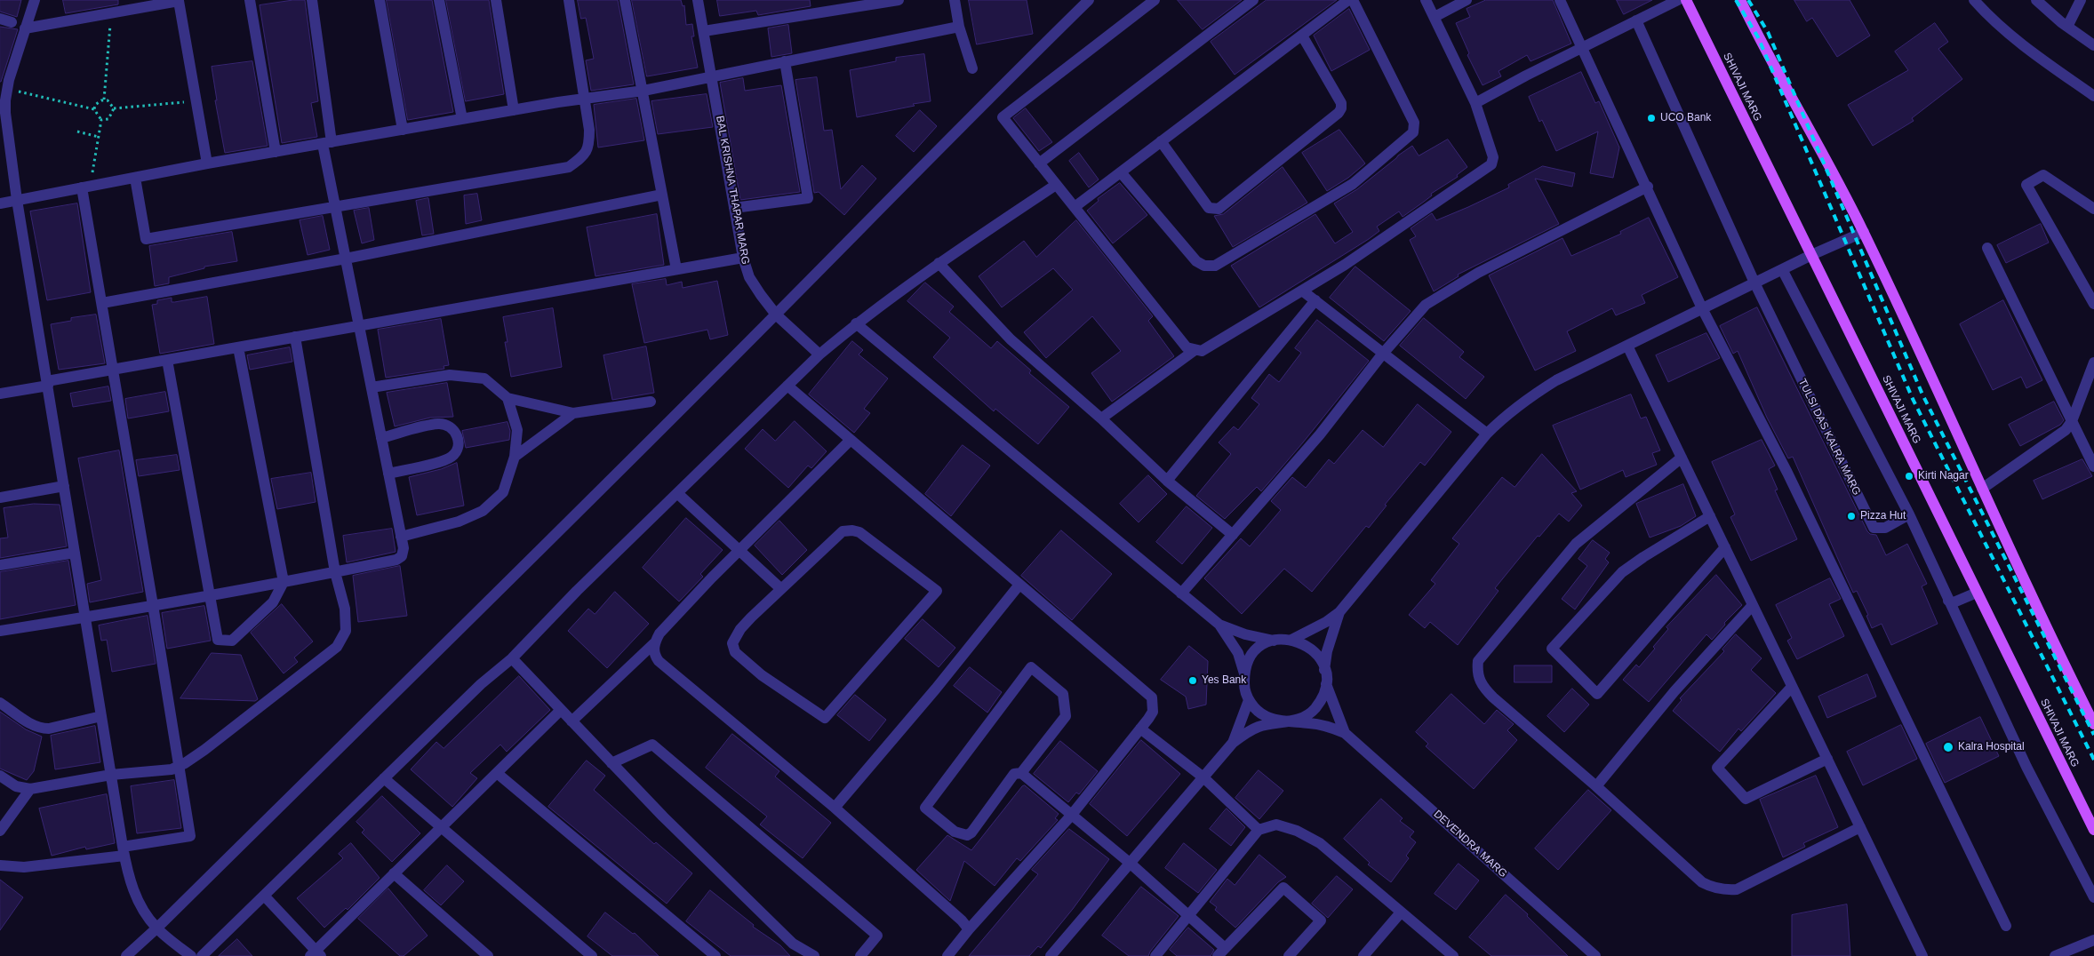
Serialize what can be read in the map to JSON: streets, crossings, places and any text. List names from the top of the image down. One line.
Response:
{"streets":{"main road":["SHIVAJI MARG"],"street":["BAL KRISHNA THAPAR MARG","TULSI DAS KALRA MARG","DEVENDRA MARG"]},"places":["UCO Bank","Kirti Nagar","Pizza Hut","Yes Bank","Kalra Hospital"]}
